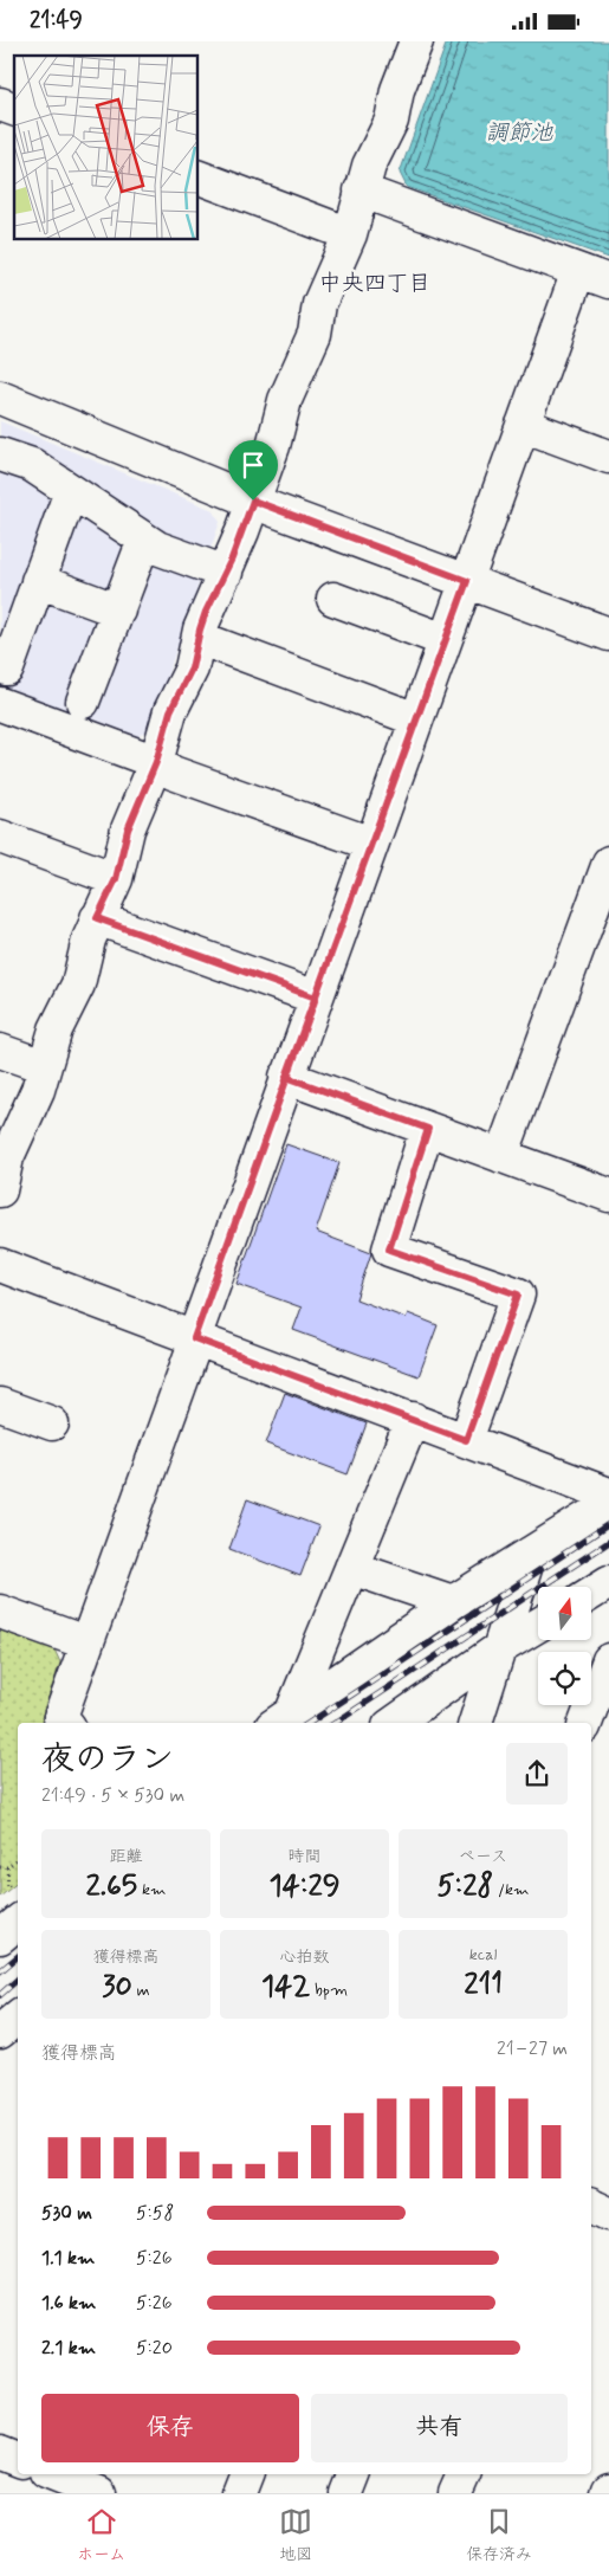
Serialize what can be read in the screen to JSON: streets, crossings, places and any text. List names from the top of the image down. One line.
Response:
{"districts":["中央四丁目"],"water":["調節池"],"north":"top","page":{"status":"21:49","heading":["夜のラン","21:49 · 5 × 530 m"],"stats":[["距離","2.65 km"],["時間","14:29"],["ペース","5:28 /km"],["獲得標高","30 m"],["心拍数","142 bpm"],["kcal","211"]],"chart":["獲得標高","21–27 m"],"list":[{"name":"530 m","note":"5:58"},{"name":"1.1 km","note":"5:26"},{"name":"1.6 km","note":"5:26"},{"name":"2.1 km","note":"5:20"}],"buttons":["保存","共有"],"tabs":["ホーム","地図","保存済み"]}}
